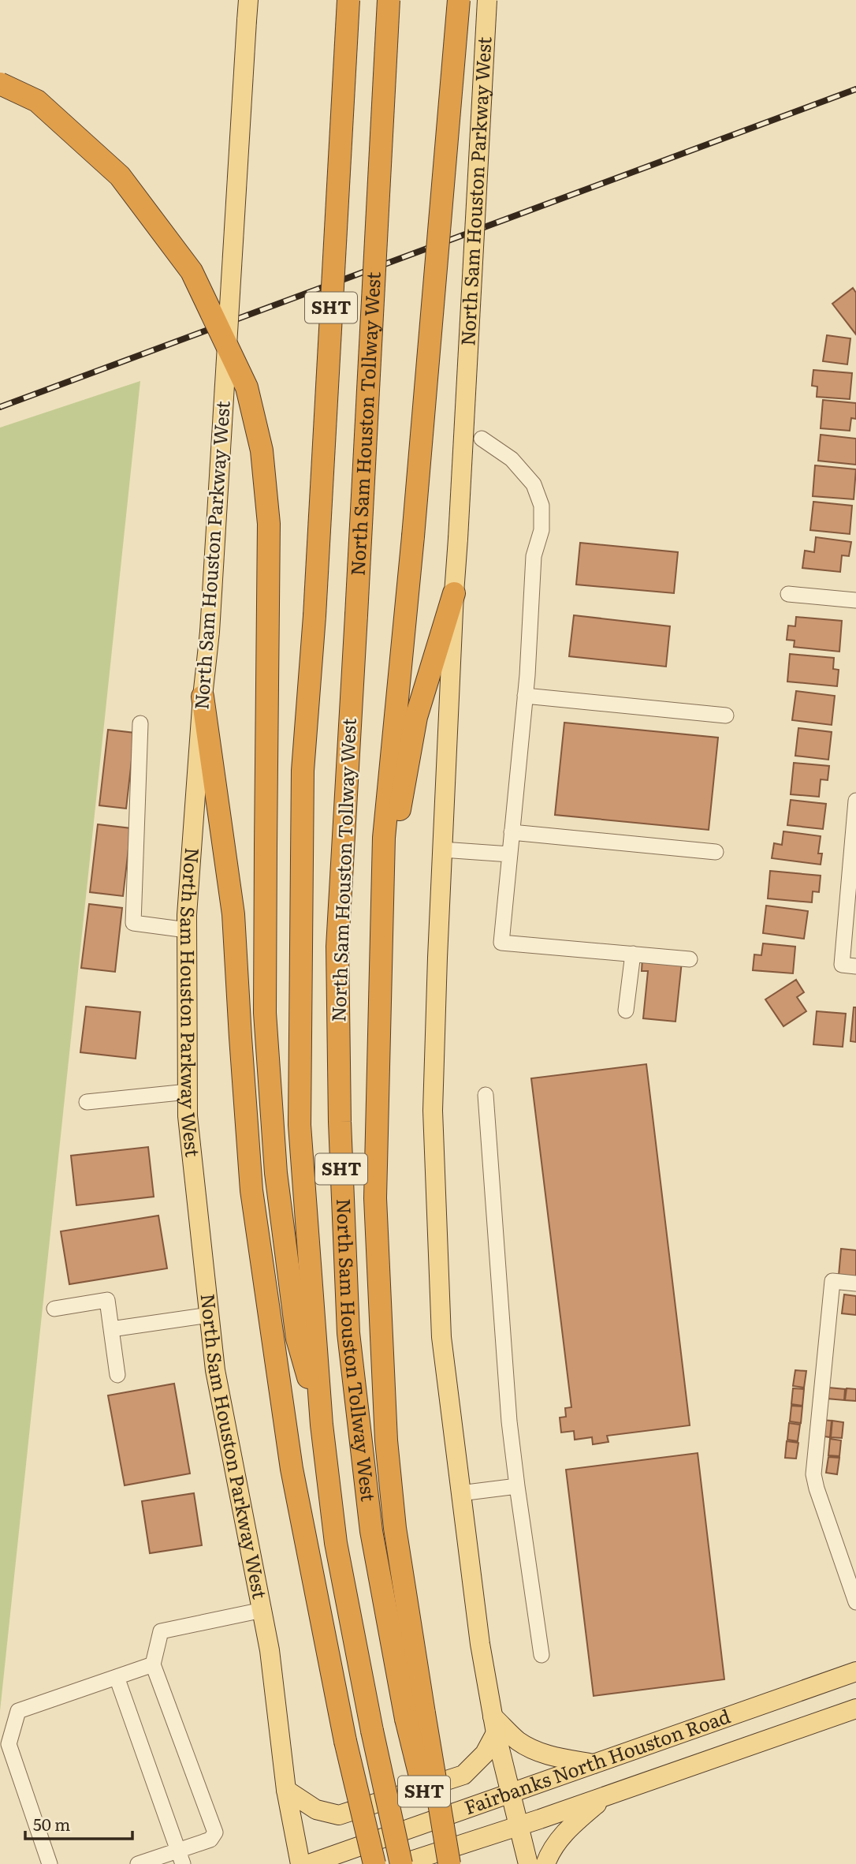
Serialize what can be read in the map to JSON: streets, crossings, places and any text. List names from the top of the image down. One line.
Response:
{"streets":{"highway":["SHT","North Sam Houston Tollway West"],"main road":["North Sam Houston Parkway West","Fairbanks North Houston Road"]},"crossings":[["North Sam Houston Parkway West","Fairbanks North Houston Road"],["North Sam Houston Tollway West","Fairbanks North Houston Road"]],"scale_bar":"50 m"}
